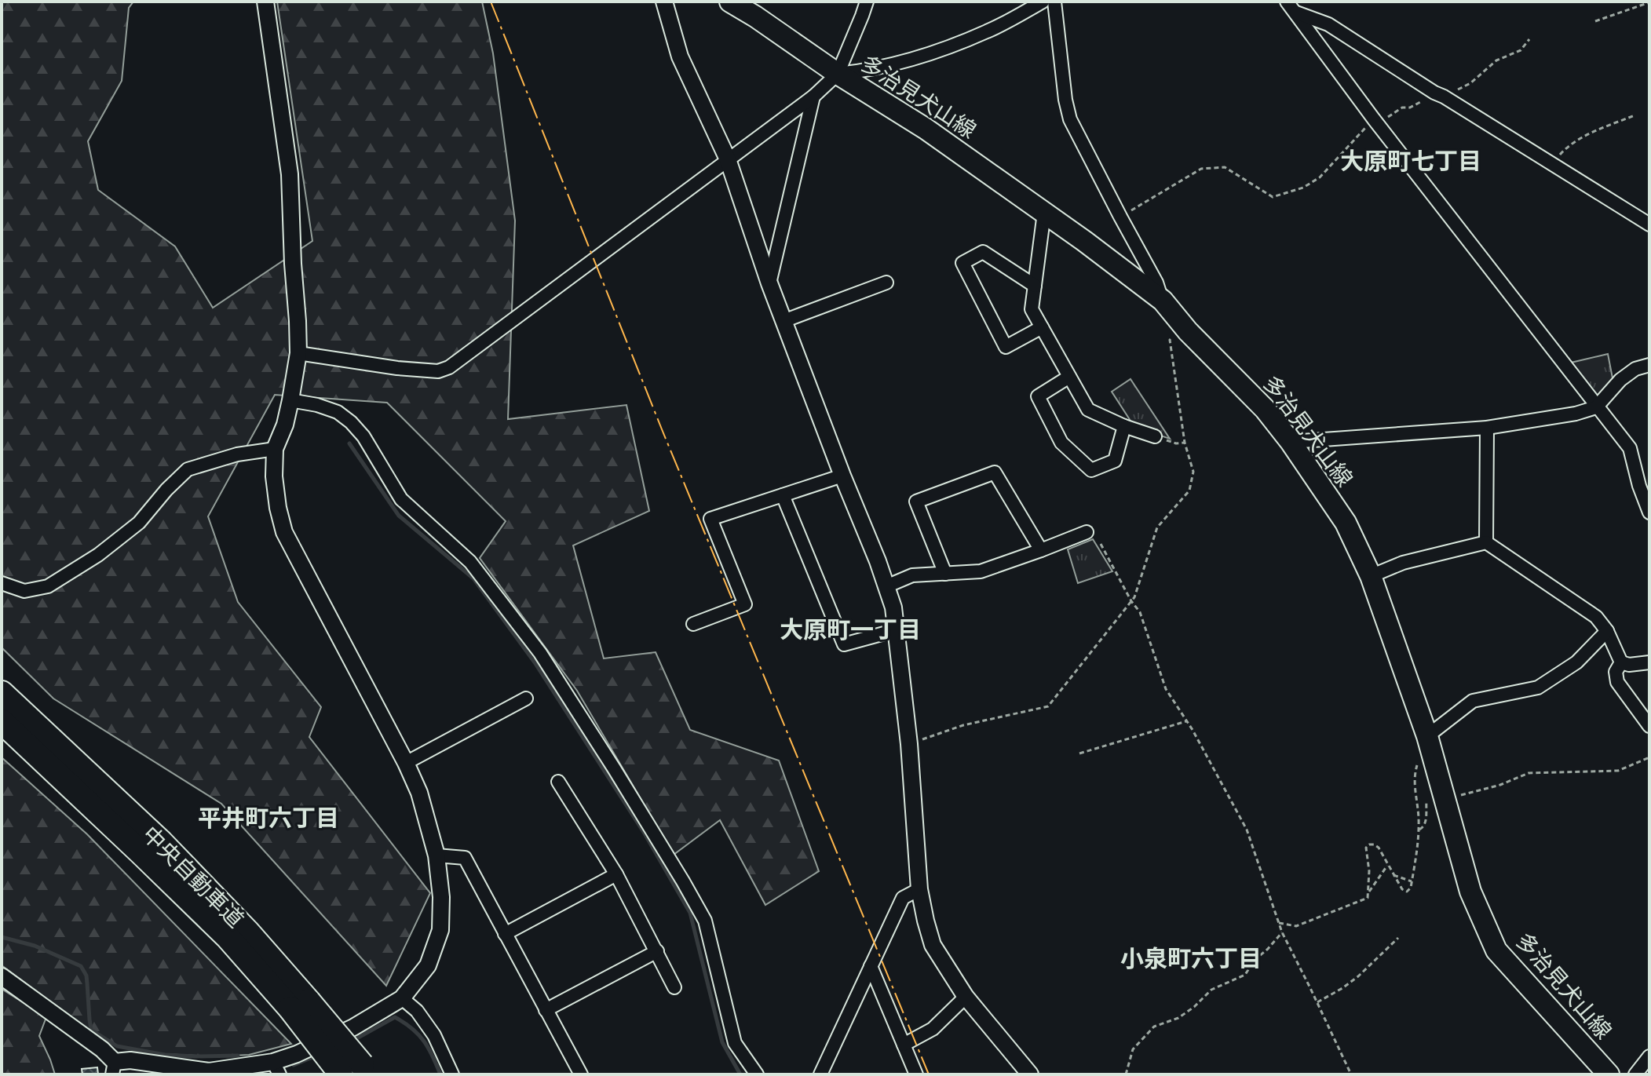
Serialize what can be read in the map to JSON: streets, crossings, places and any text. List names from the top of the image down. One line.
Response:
{"streets":{"highway":["中央自動車道"],"main road":["多治見犬山線"]},"districts":["大原町七丁目","大原町一丁目","平井町六丁目","小泉町六丁目"]}
